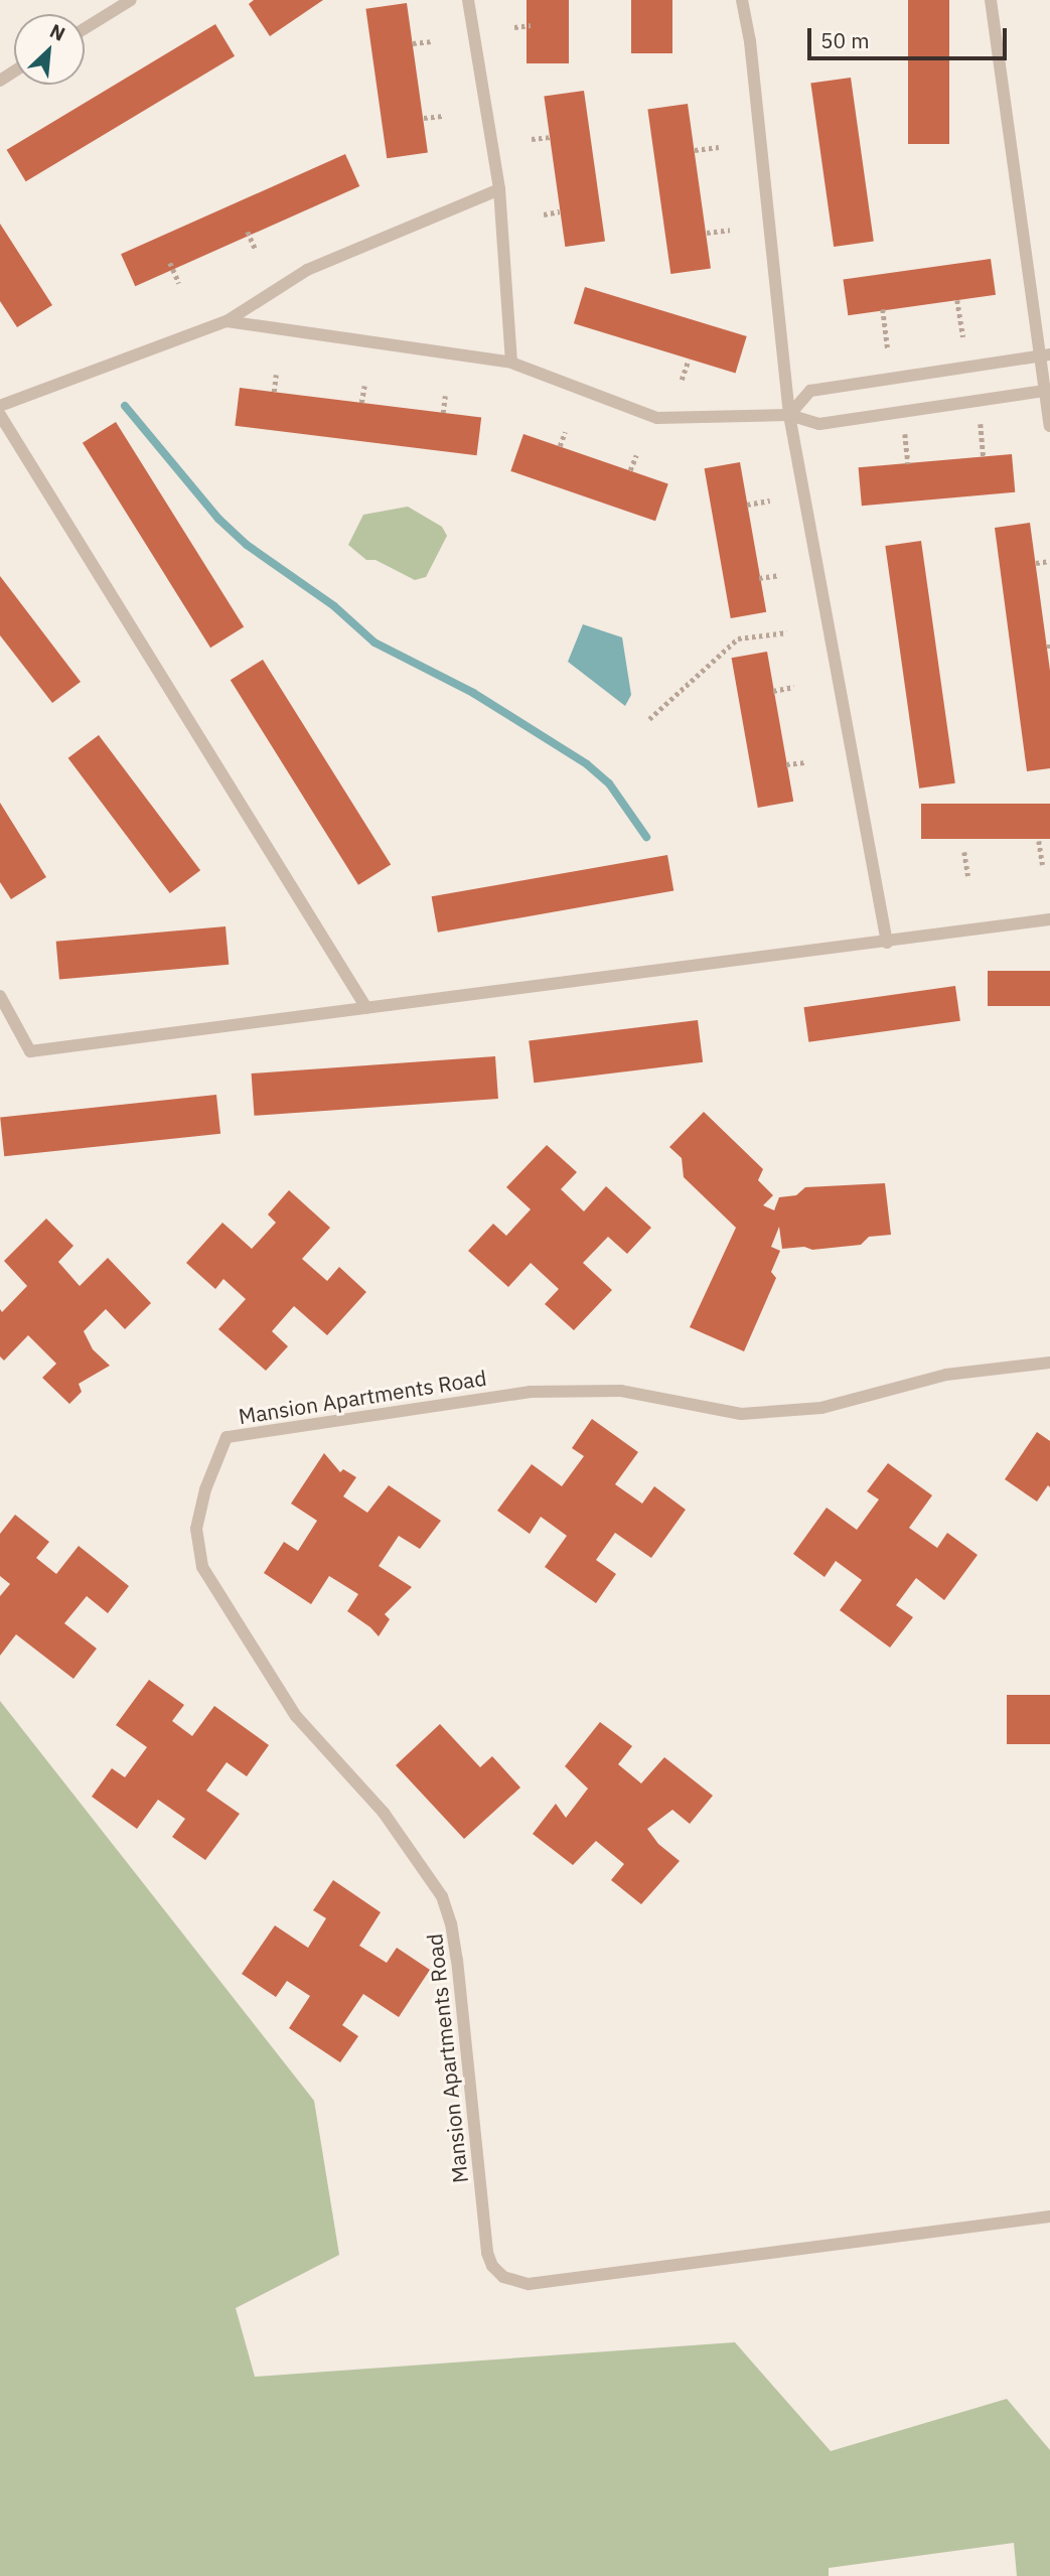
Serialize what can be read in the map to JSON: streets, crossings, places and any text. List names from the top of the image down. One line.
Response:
{"streets":{"lane":["Mansion Apartments Road"]},"scale_bar":"50 m","north":"top right"}
